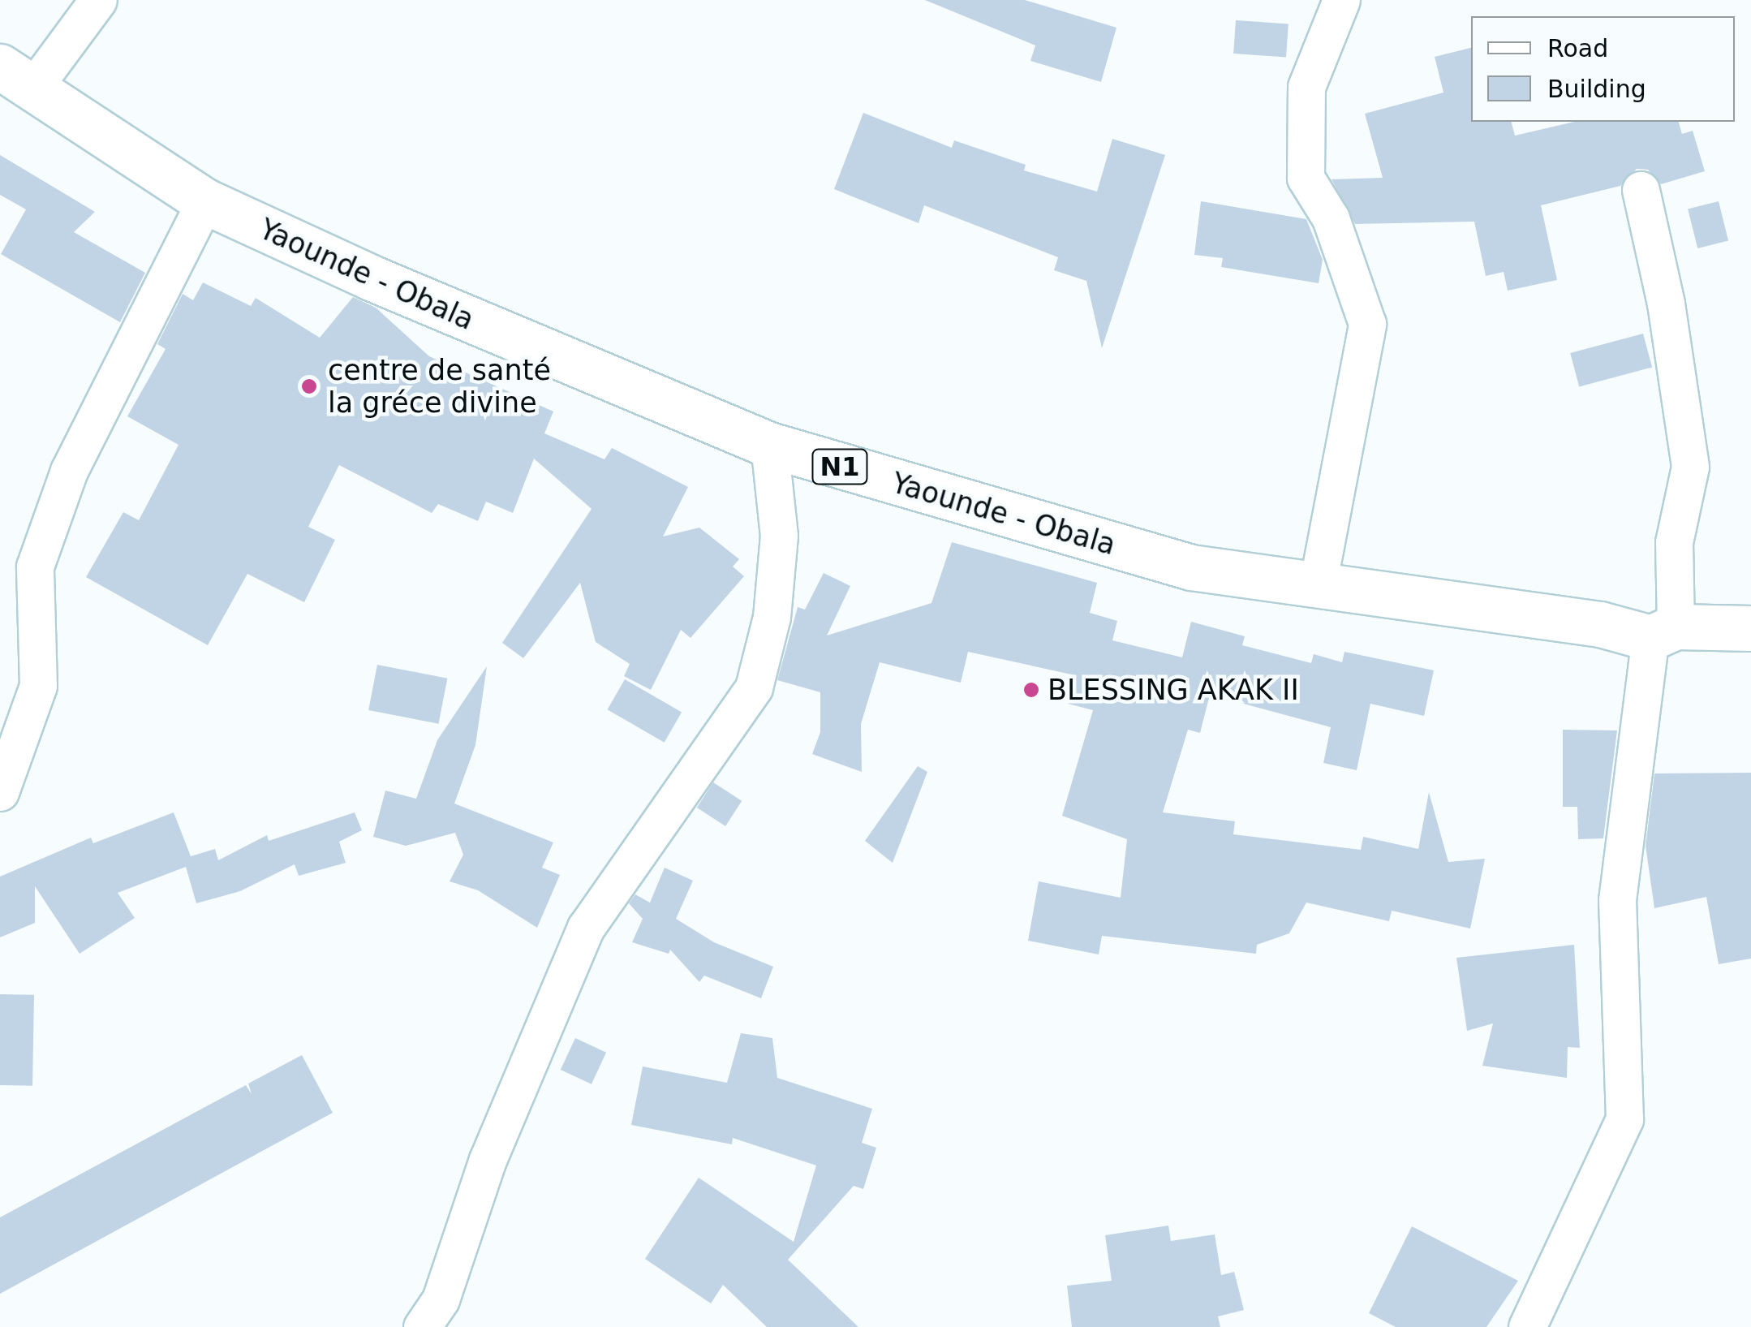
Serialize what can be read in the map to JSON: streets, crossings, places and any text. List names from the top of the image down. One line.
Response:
{"streets":{"highway":["Yaounde - Obala","N1"]},"places":["centre de santé la gréce divine","BLESSING AKAK II"],"legend":["Road","Building"]}
